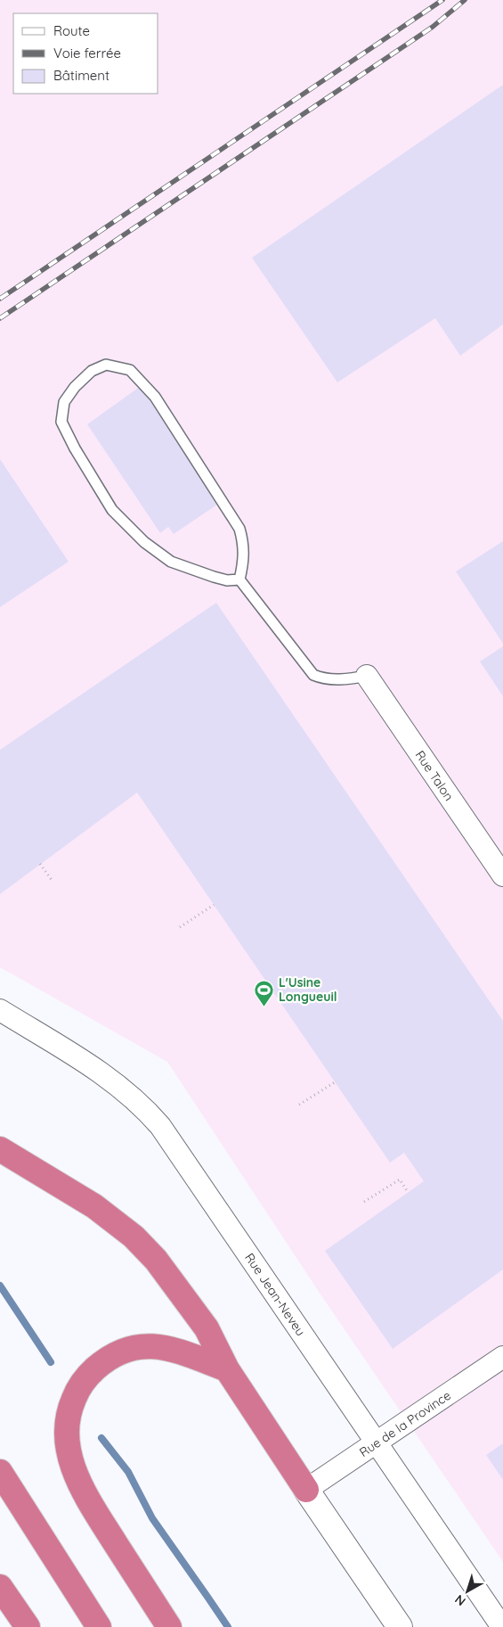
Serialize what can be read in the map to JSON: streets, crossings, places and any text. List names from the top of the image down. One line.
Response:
{"streets":{"street":["Rue Talon","Rue Jean-Neveu","Rue de la Province"]},"crossings":[["Rue Jean-Neveu","Rue de la Province"]],"places":{"sports":["L'Usine Longueuil"]},"legend":["Route","Voie ferrée","Bâtiment"],"north":"bottom left"}
